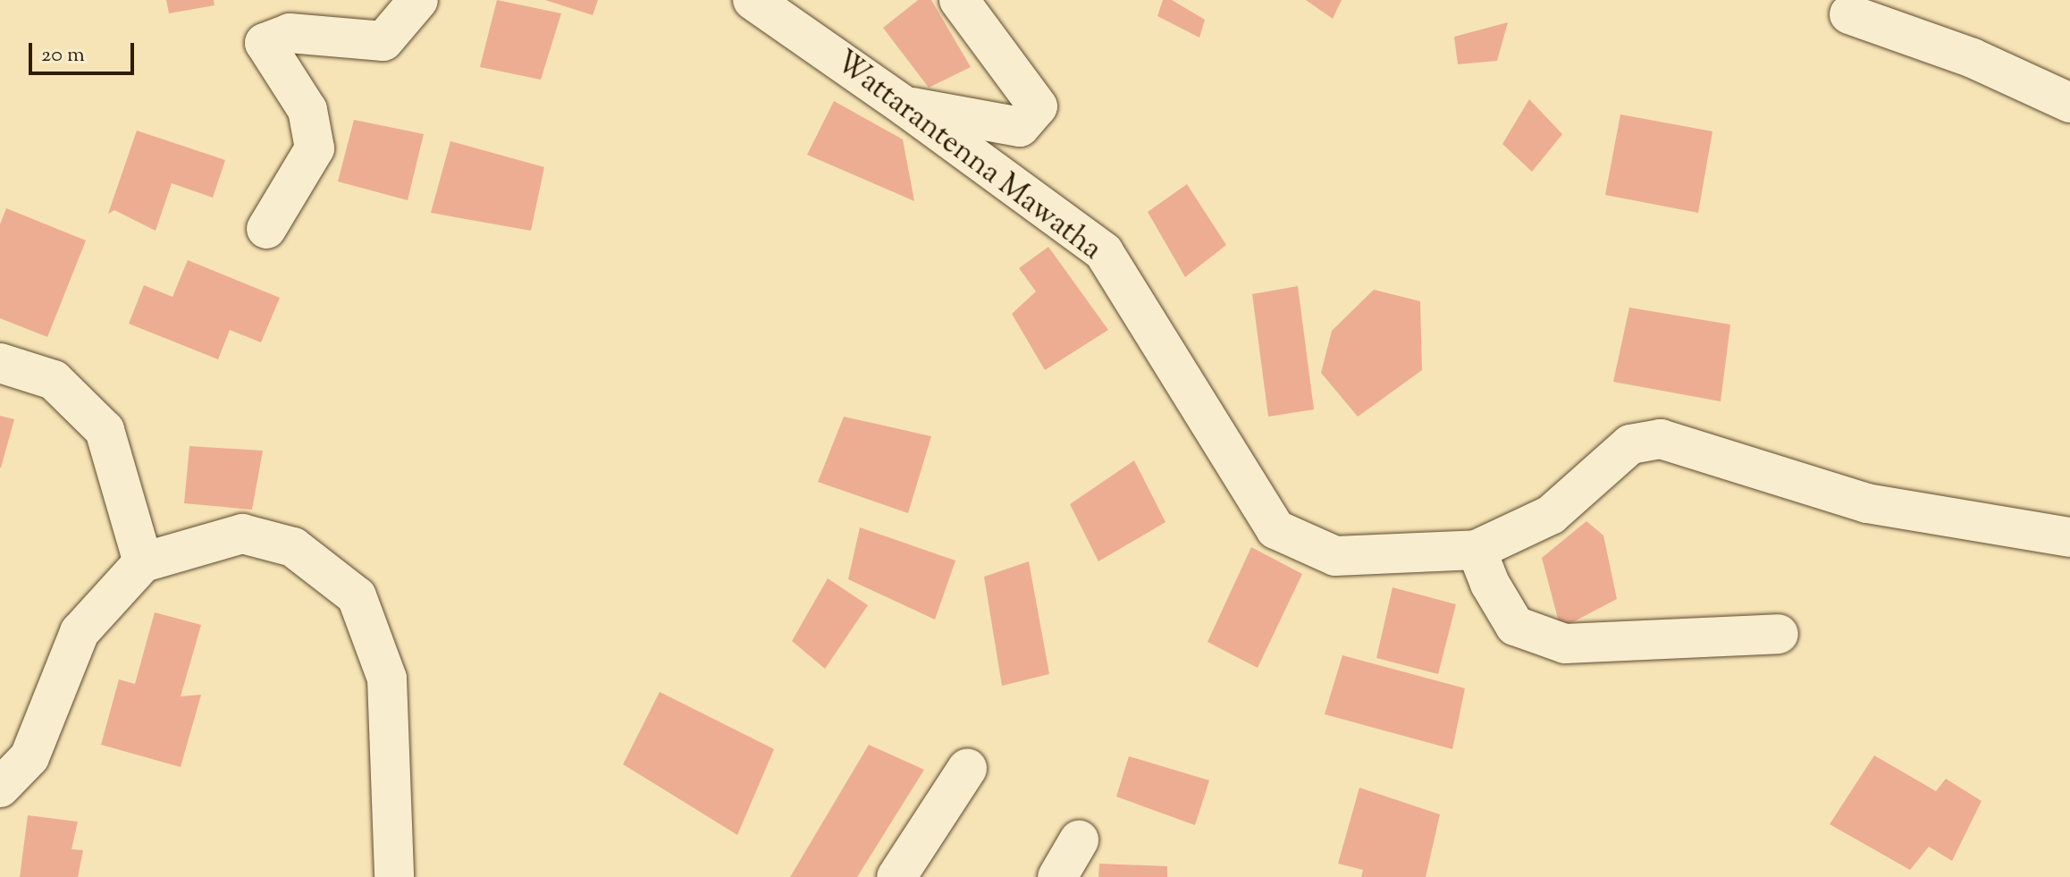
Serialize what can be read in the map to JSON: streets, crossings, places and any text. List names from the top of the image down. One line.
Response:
{"streets":{"street":["Wattarantenna Mawatha"]},"scale_bar":"20 m"}
